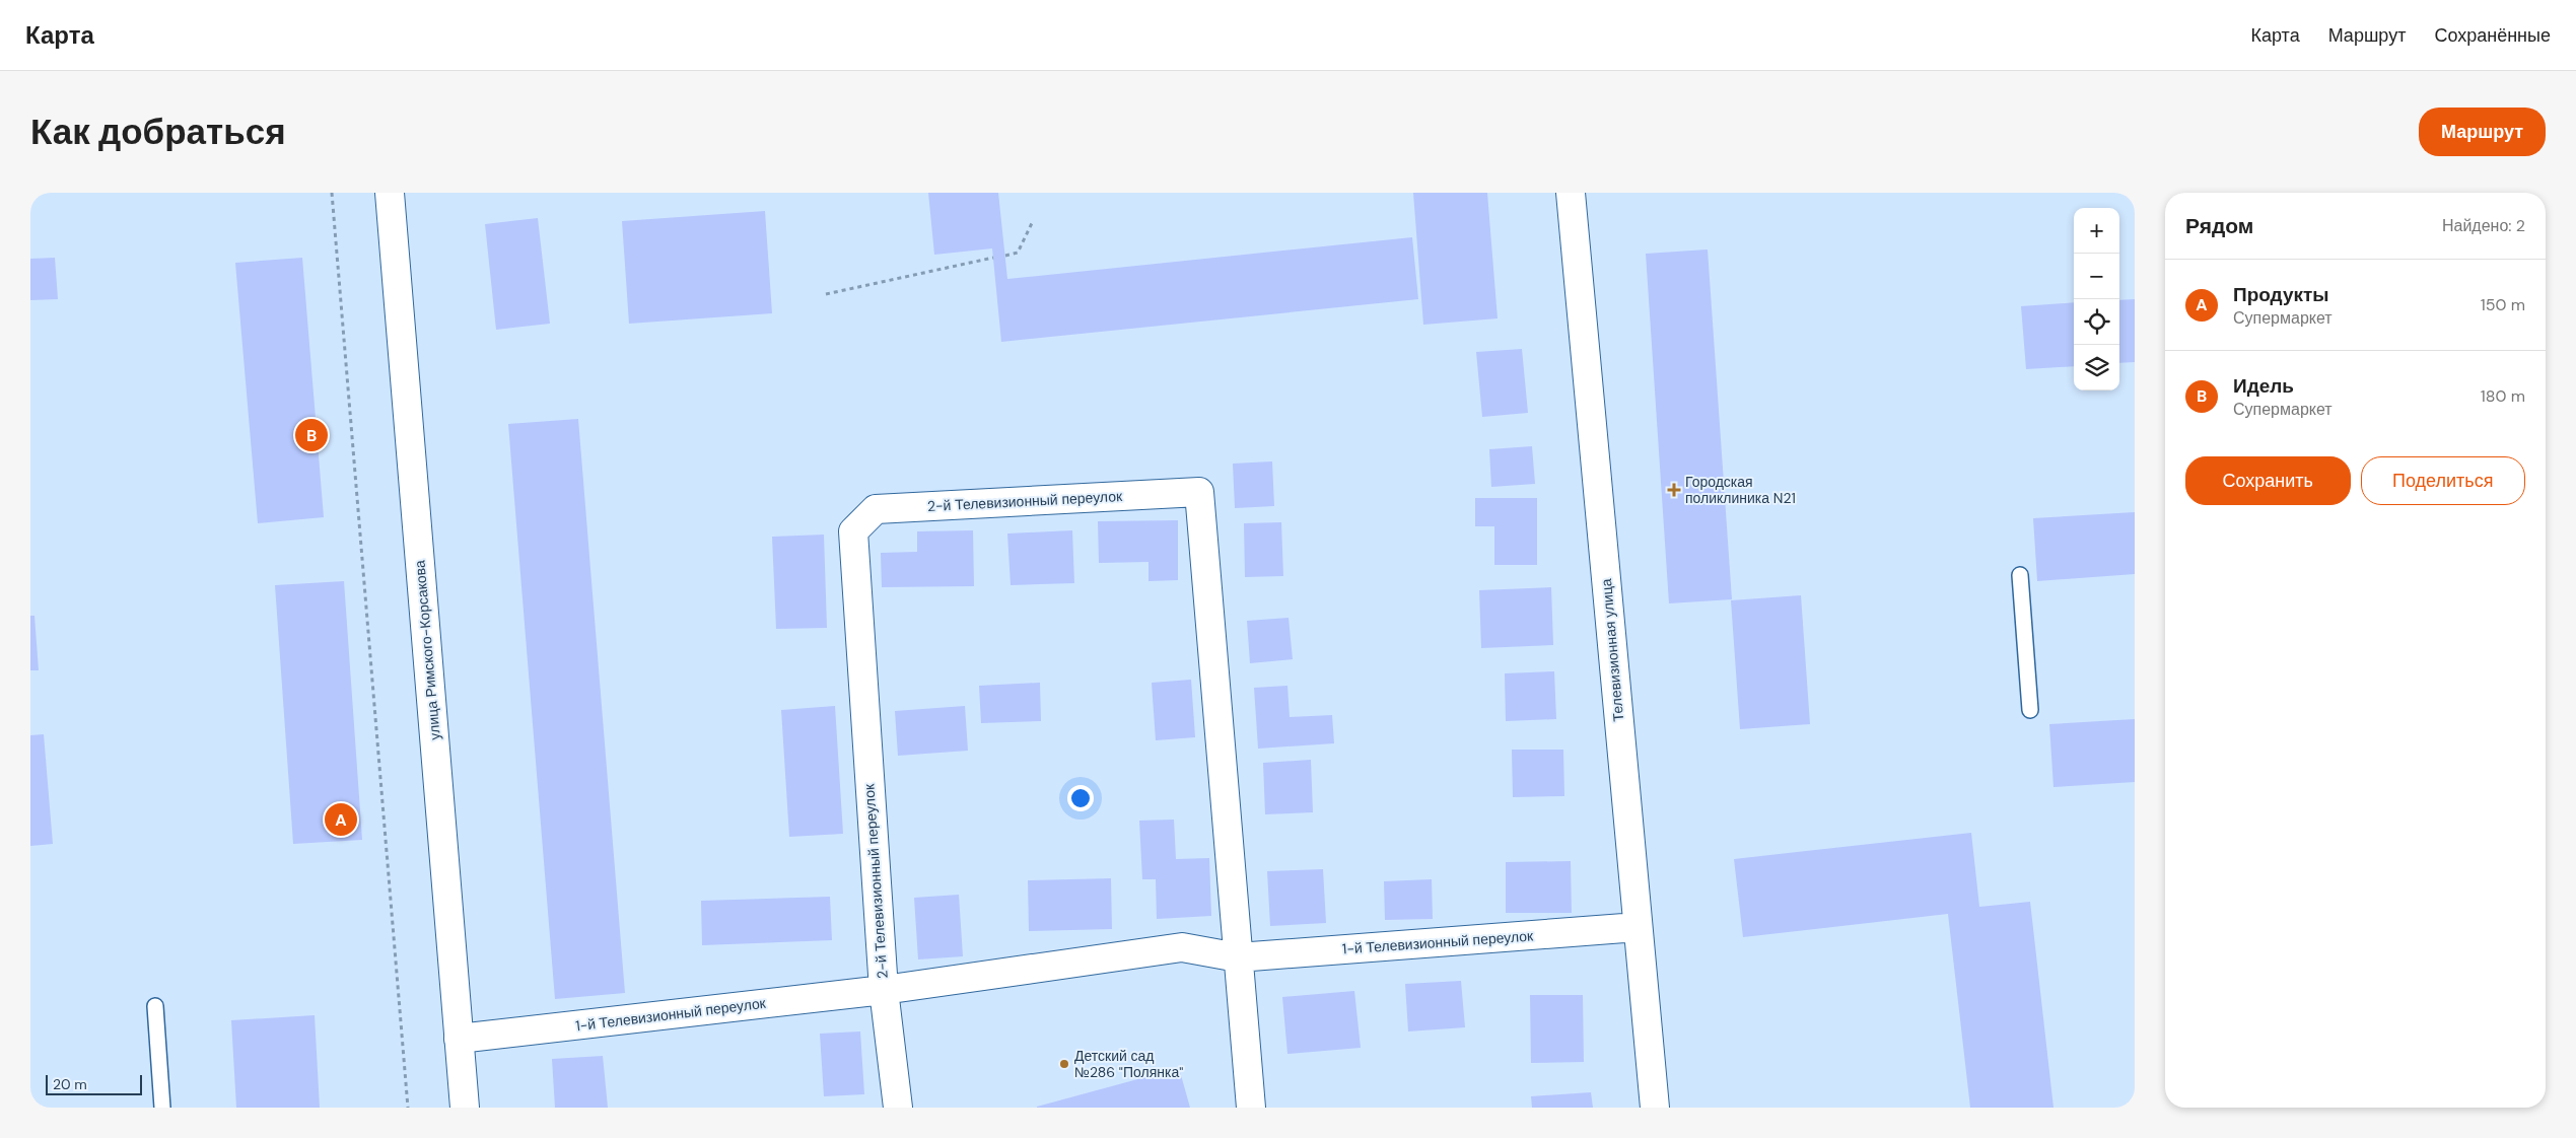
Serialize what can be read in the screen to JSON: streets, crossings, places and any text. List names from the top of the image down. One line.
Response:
{"streets":{"street":["2-й Телевизионный переулок","улица Римского-Корсакова","Телевизионная улица","1-й Телевизионный переулок"]},"crossings":[["2-й Телевизионный переулок","1-й Телевизионный переулок"],["улица Римского-Корсакова","1-й Телевизионный переулок"],["Телевизионная улица","1-й Телевизионный переулок"]],"places":{"health":["Городская поликлиника N21"],"other":["Детский сад №286 \"Полянка\""]},"scale_bar":"20 m","page":{"header":"Карта","nav":["Карта","Маршрут","Сохранённые"],"buttons":["Маршрут",["Сохранить","Поделиться"]],"title":"Как добраться","heading":["Рядом","Найдено: 2"],"map_buttons":["+","−"],"list":[{"mark":"A","name":"Продукты","note":"Супермаркет","value":"150 m"},{"mark":"B","name":"Идель","note":"Супермаркет","value":"180 m"}],"pins":["B","A"],"scale":"20 m"}}
